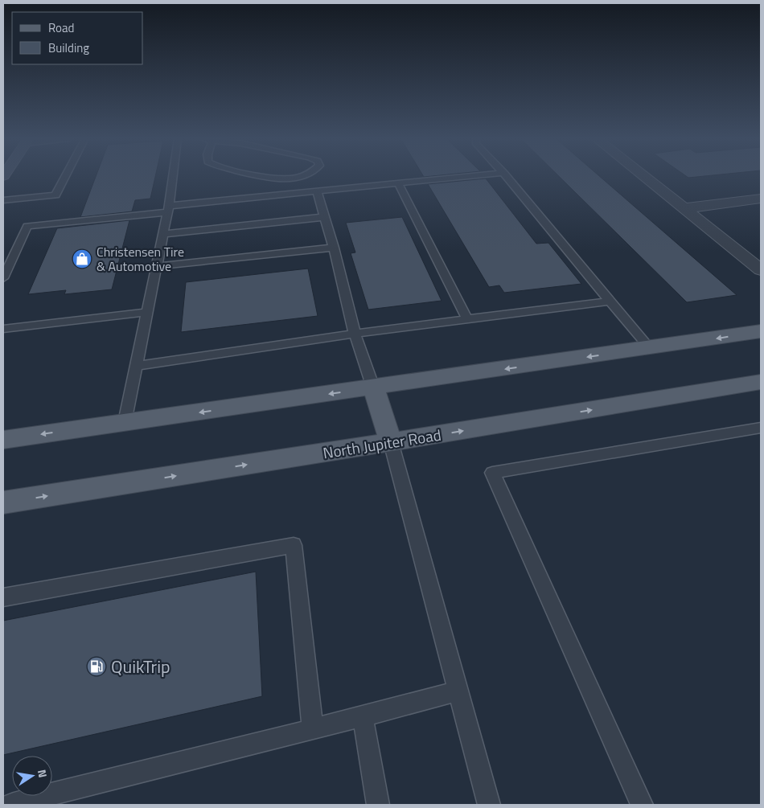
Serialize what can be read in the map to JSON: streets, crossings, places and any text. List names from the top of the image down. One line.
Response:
{"streets":{"main road":["North Jupiter Road"]},"places":{"shop":["Christensen Tire & Automotive"],"fuel station":["QuikTrip"]},"legend":["Road","Building"],"north":"right"}
